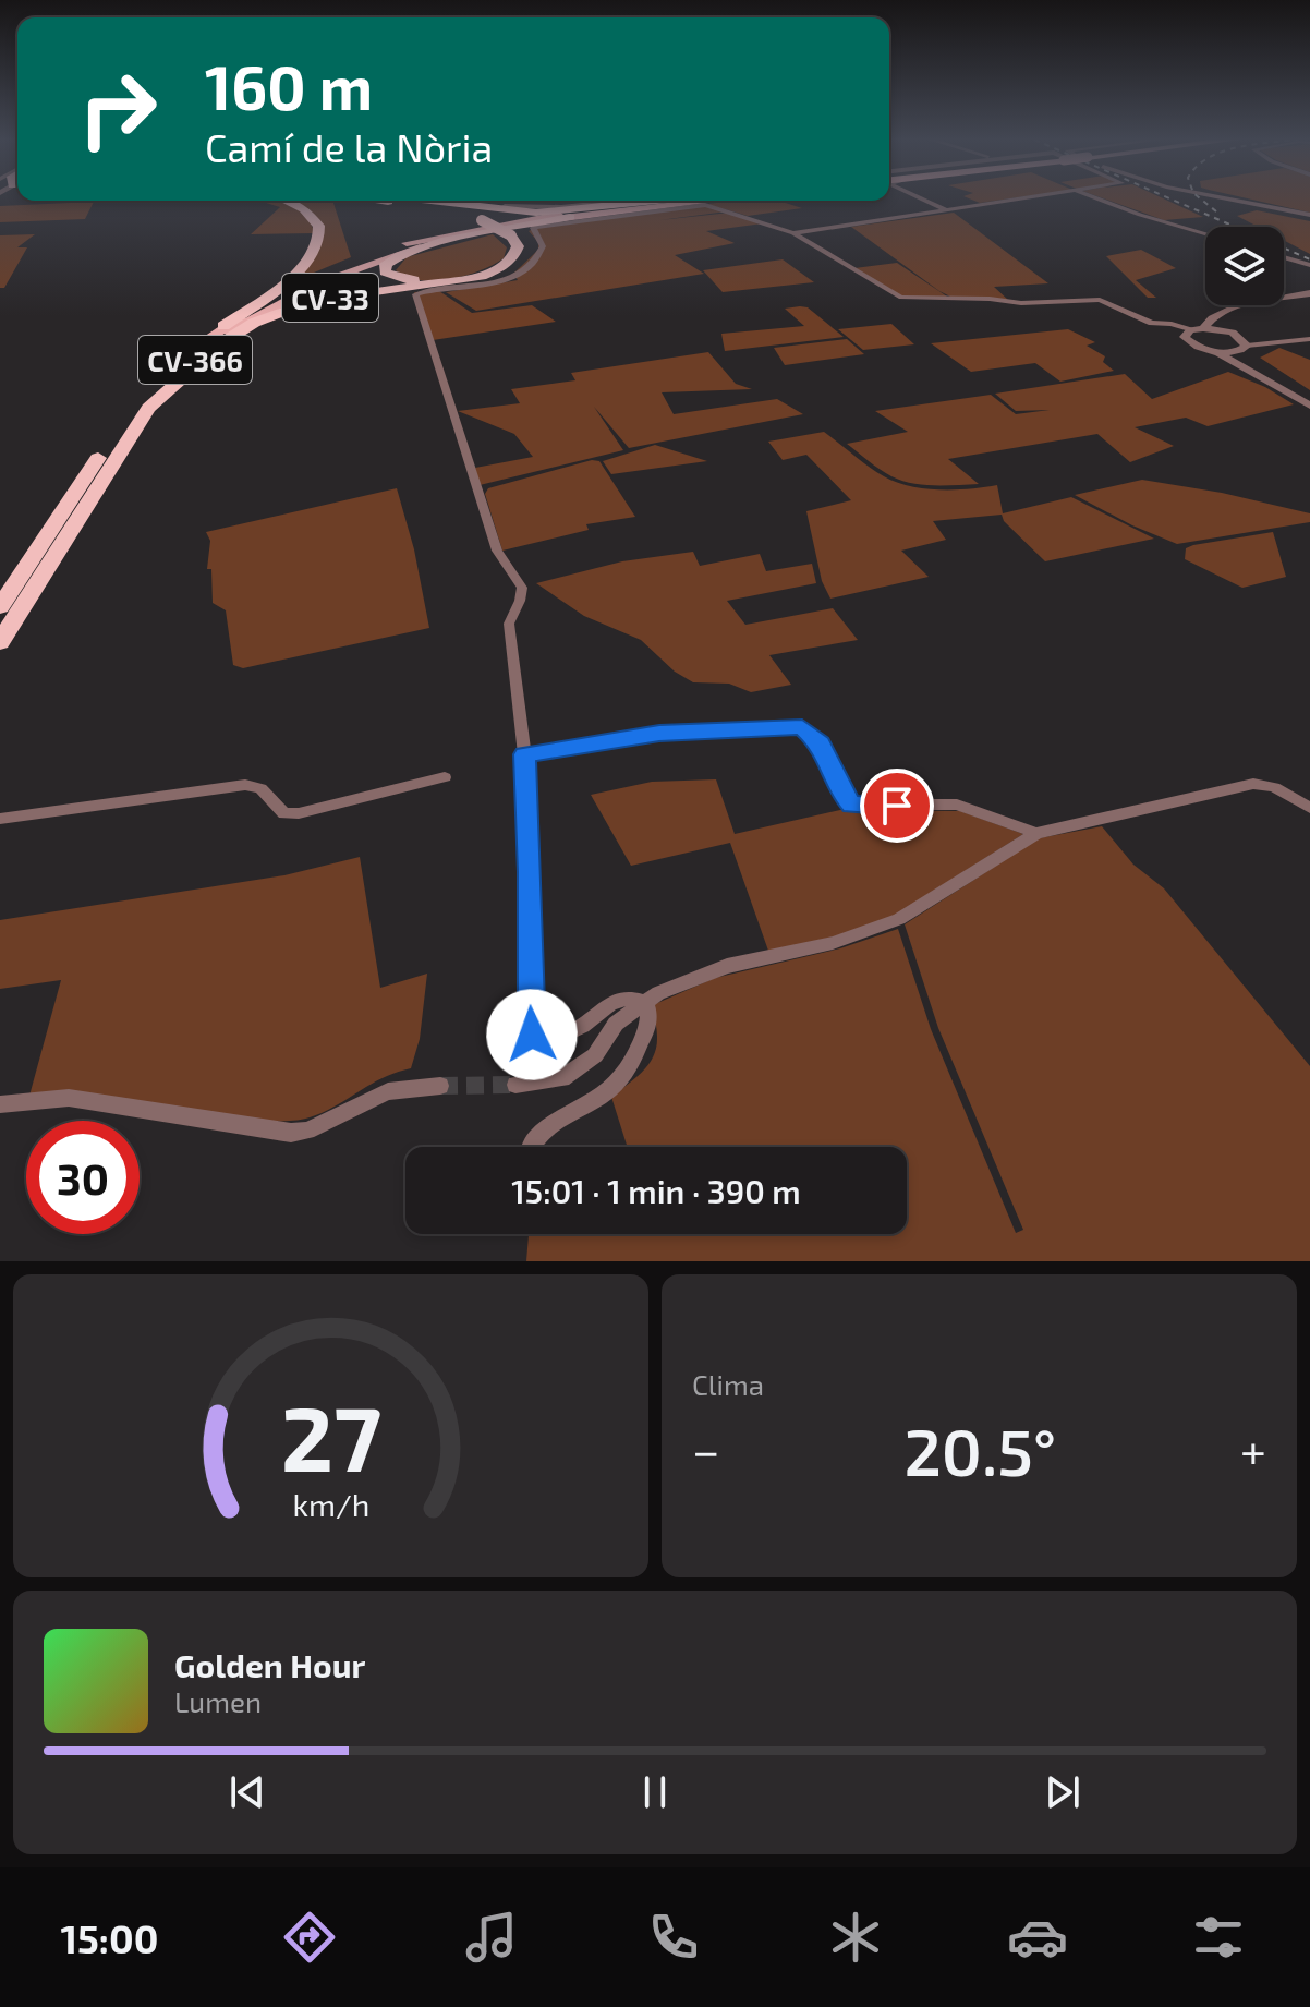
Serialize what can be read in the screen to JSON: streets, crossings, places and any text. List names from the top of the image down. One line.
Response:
{"streets":{"highway":["CV-33"],"main road":["CV-366"]},"crossings":[["CV-33","CV-366"]],"page":{"turn":["160 m","Camí de la Nòria"],"limit":"30","trip":"15:01 · 1 min · 390 m","tile":"Clima","heat":["−","20.5°","+"],"song":["Golden Hour","Lumen"],"tabs":"15:00","gauge":["27","km/h"]}}
